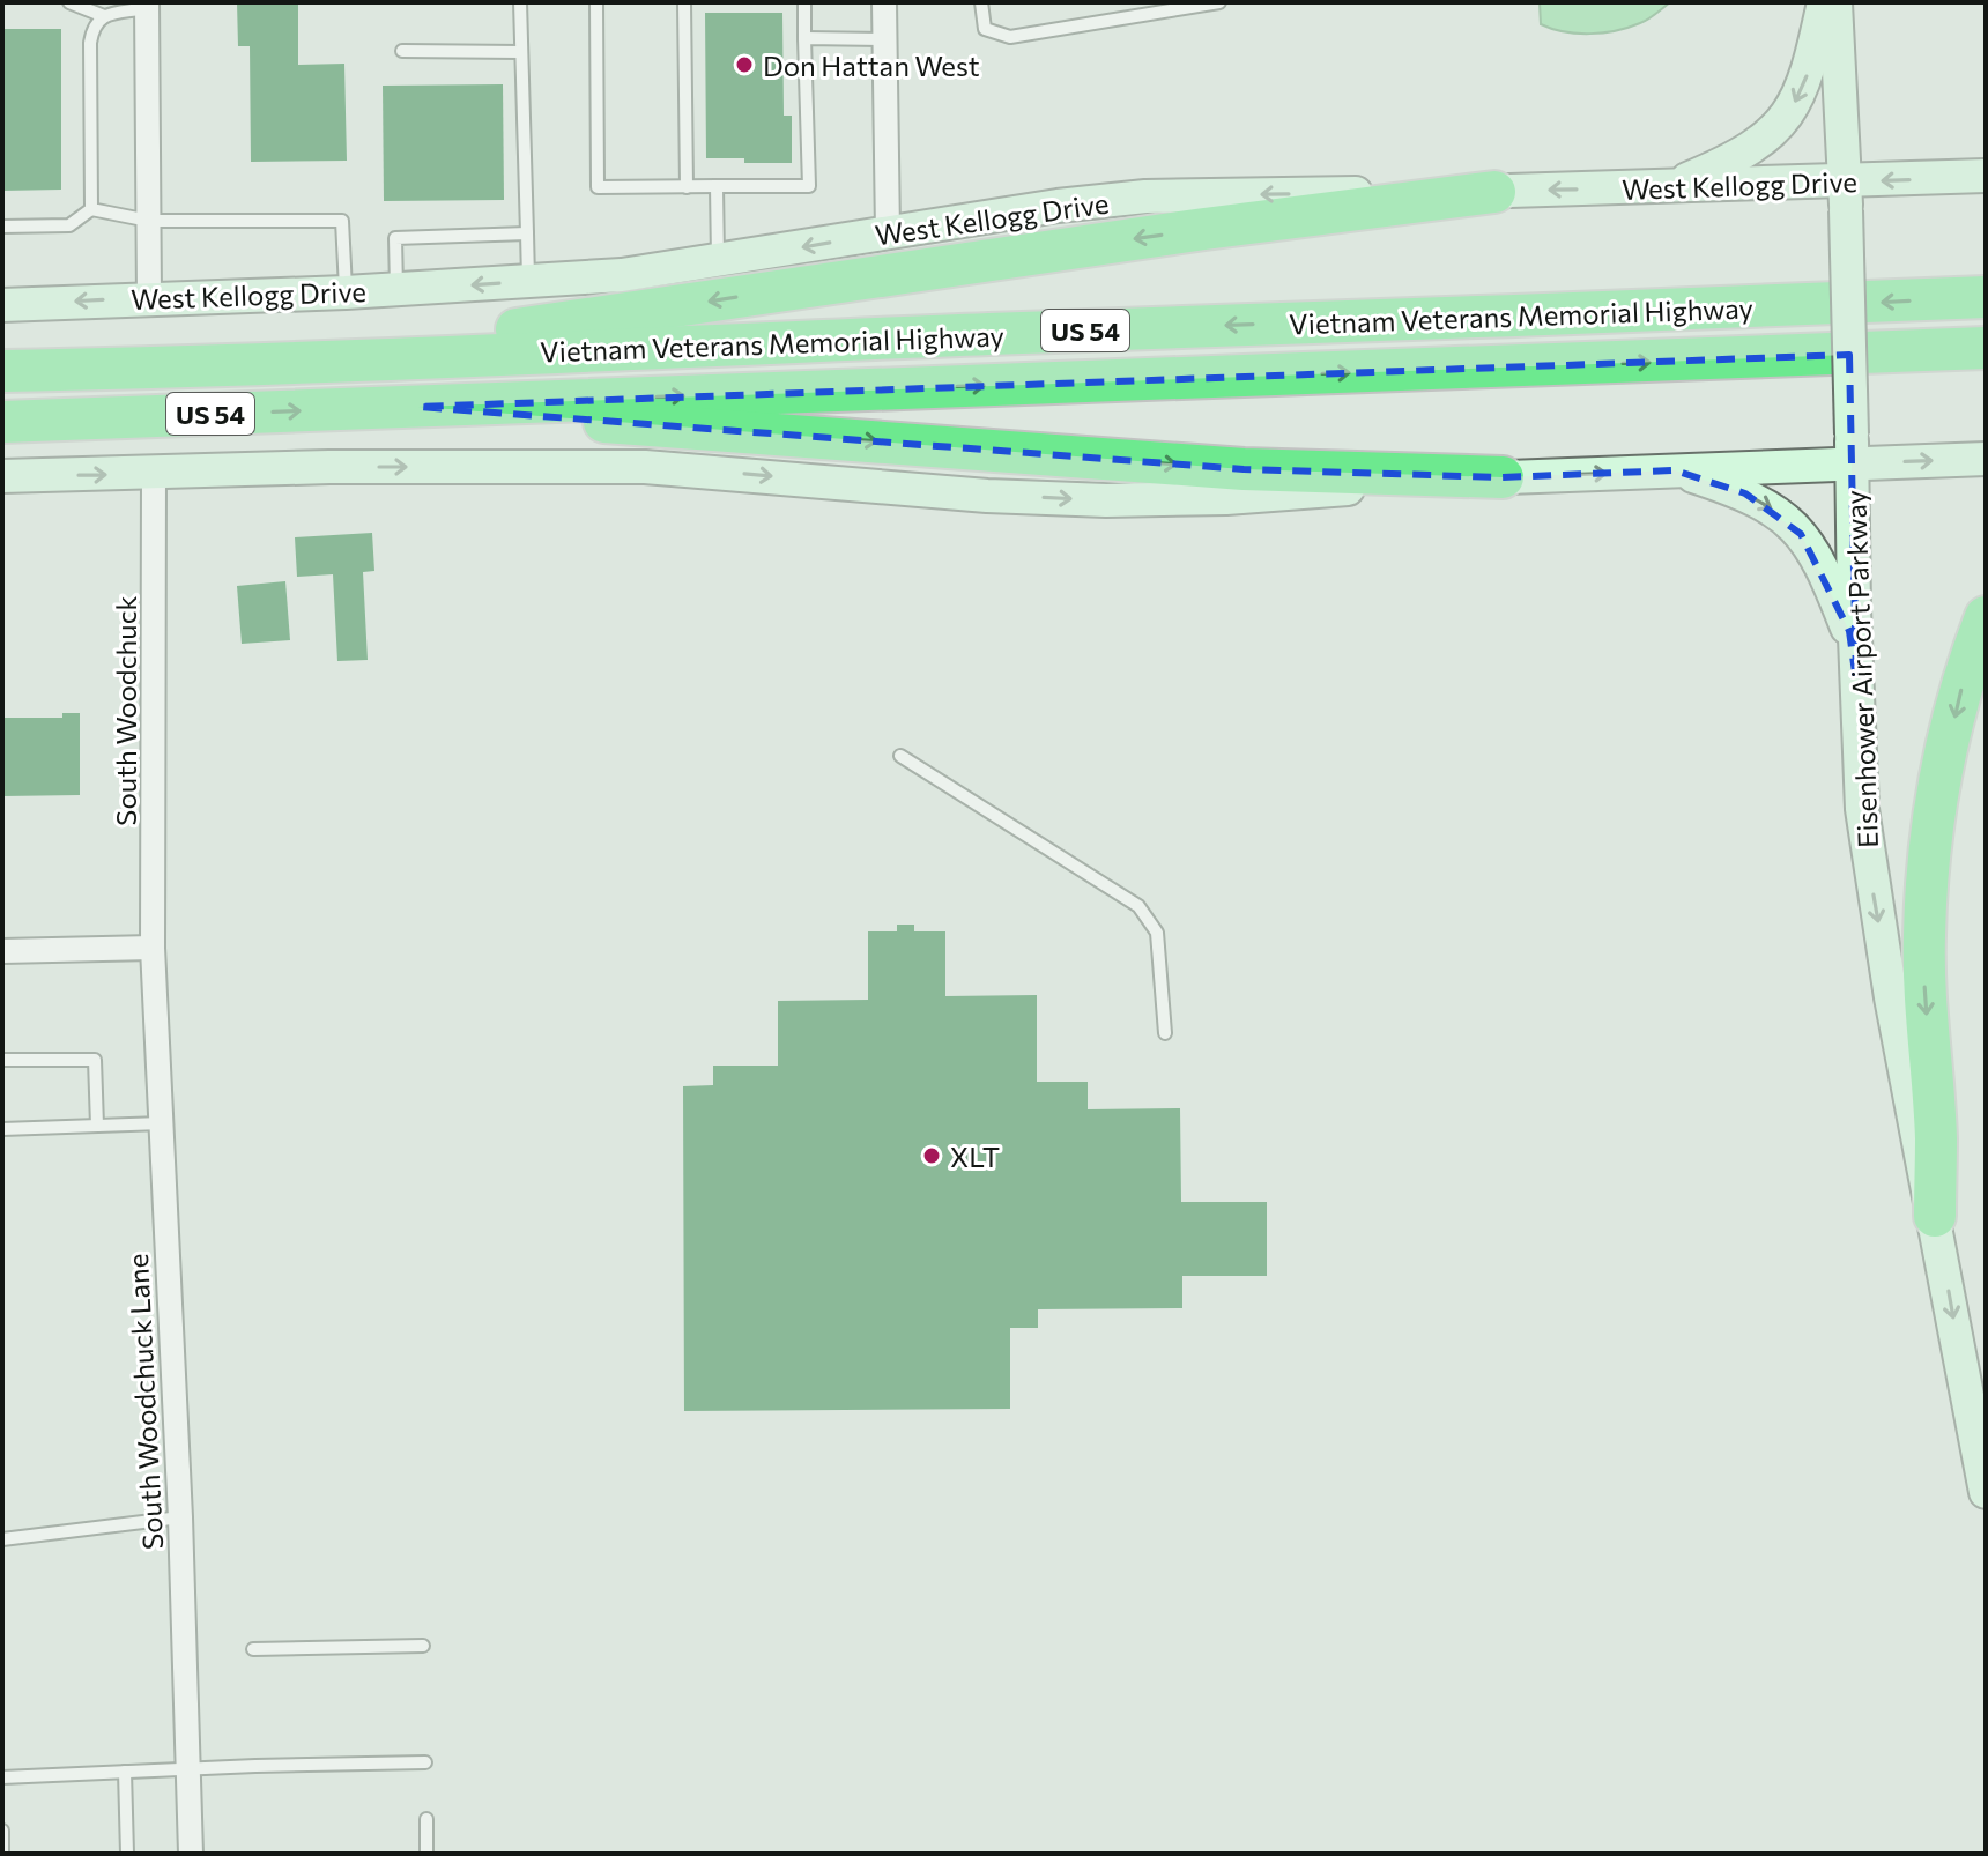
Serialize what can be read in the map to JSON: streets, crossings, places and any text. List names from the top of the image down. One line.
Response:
{"streets":{"highway":["Vietnam Veterans Memorial Highway","US 54"],"main road":["West Kellogg Drive","Eisenhower Airport Parkway"],"street":["South Woodchuck","South Woodchuck Lane"]},"crossings":[["West Kellogg Drive","Eisenhower Airport Parkway"],["South Woodchuck","South Woodchuck Lane"]],"one_way":["Eisenhower Airport Parkway"],"places":["Don Hattan West","XLT"]}
